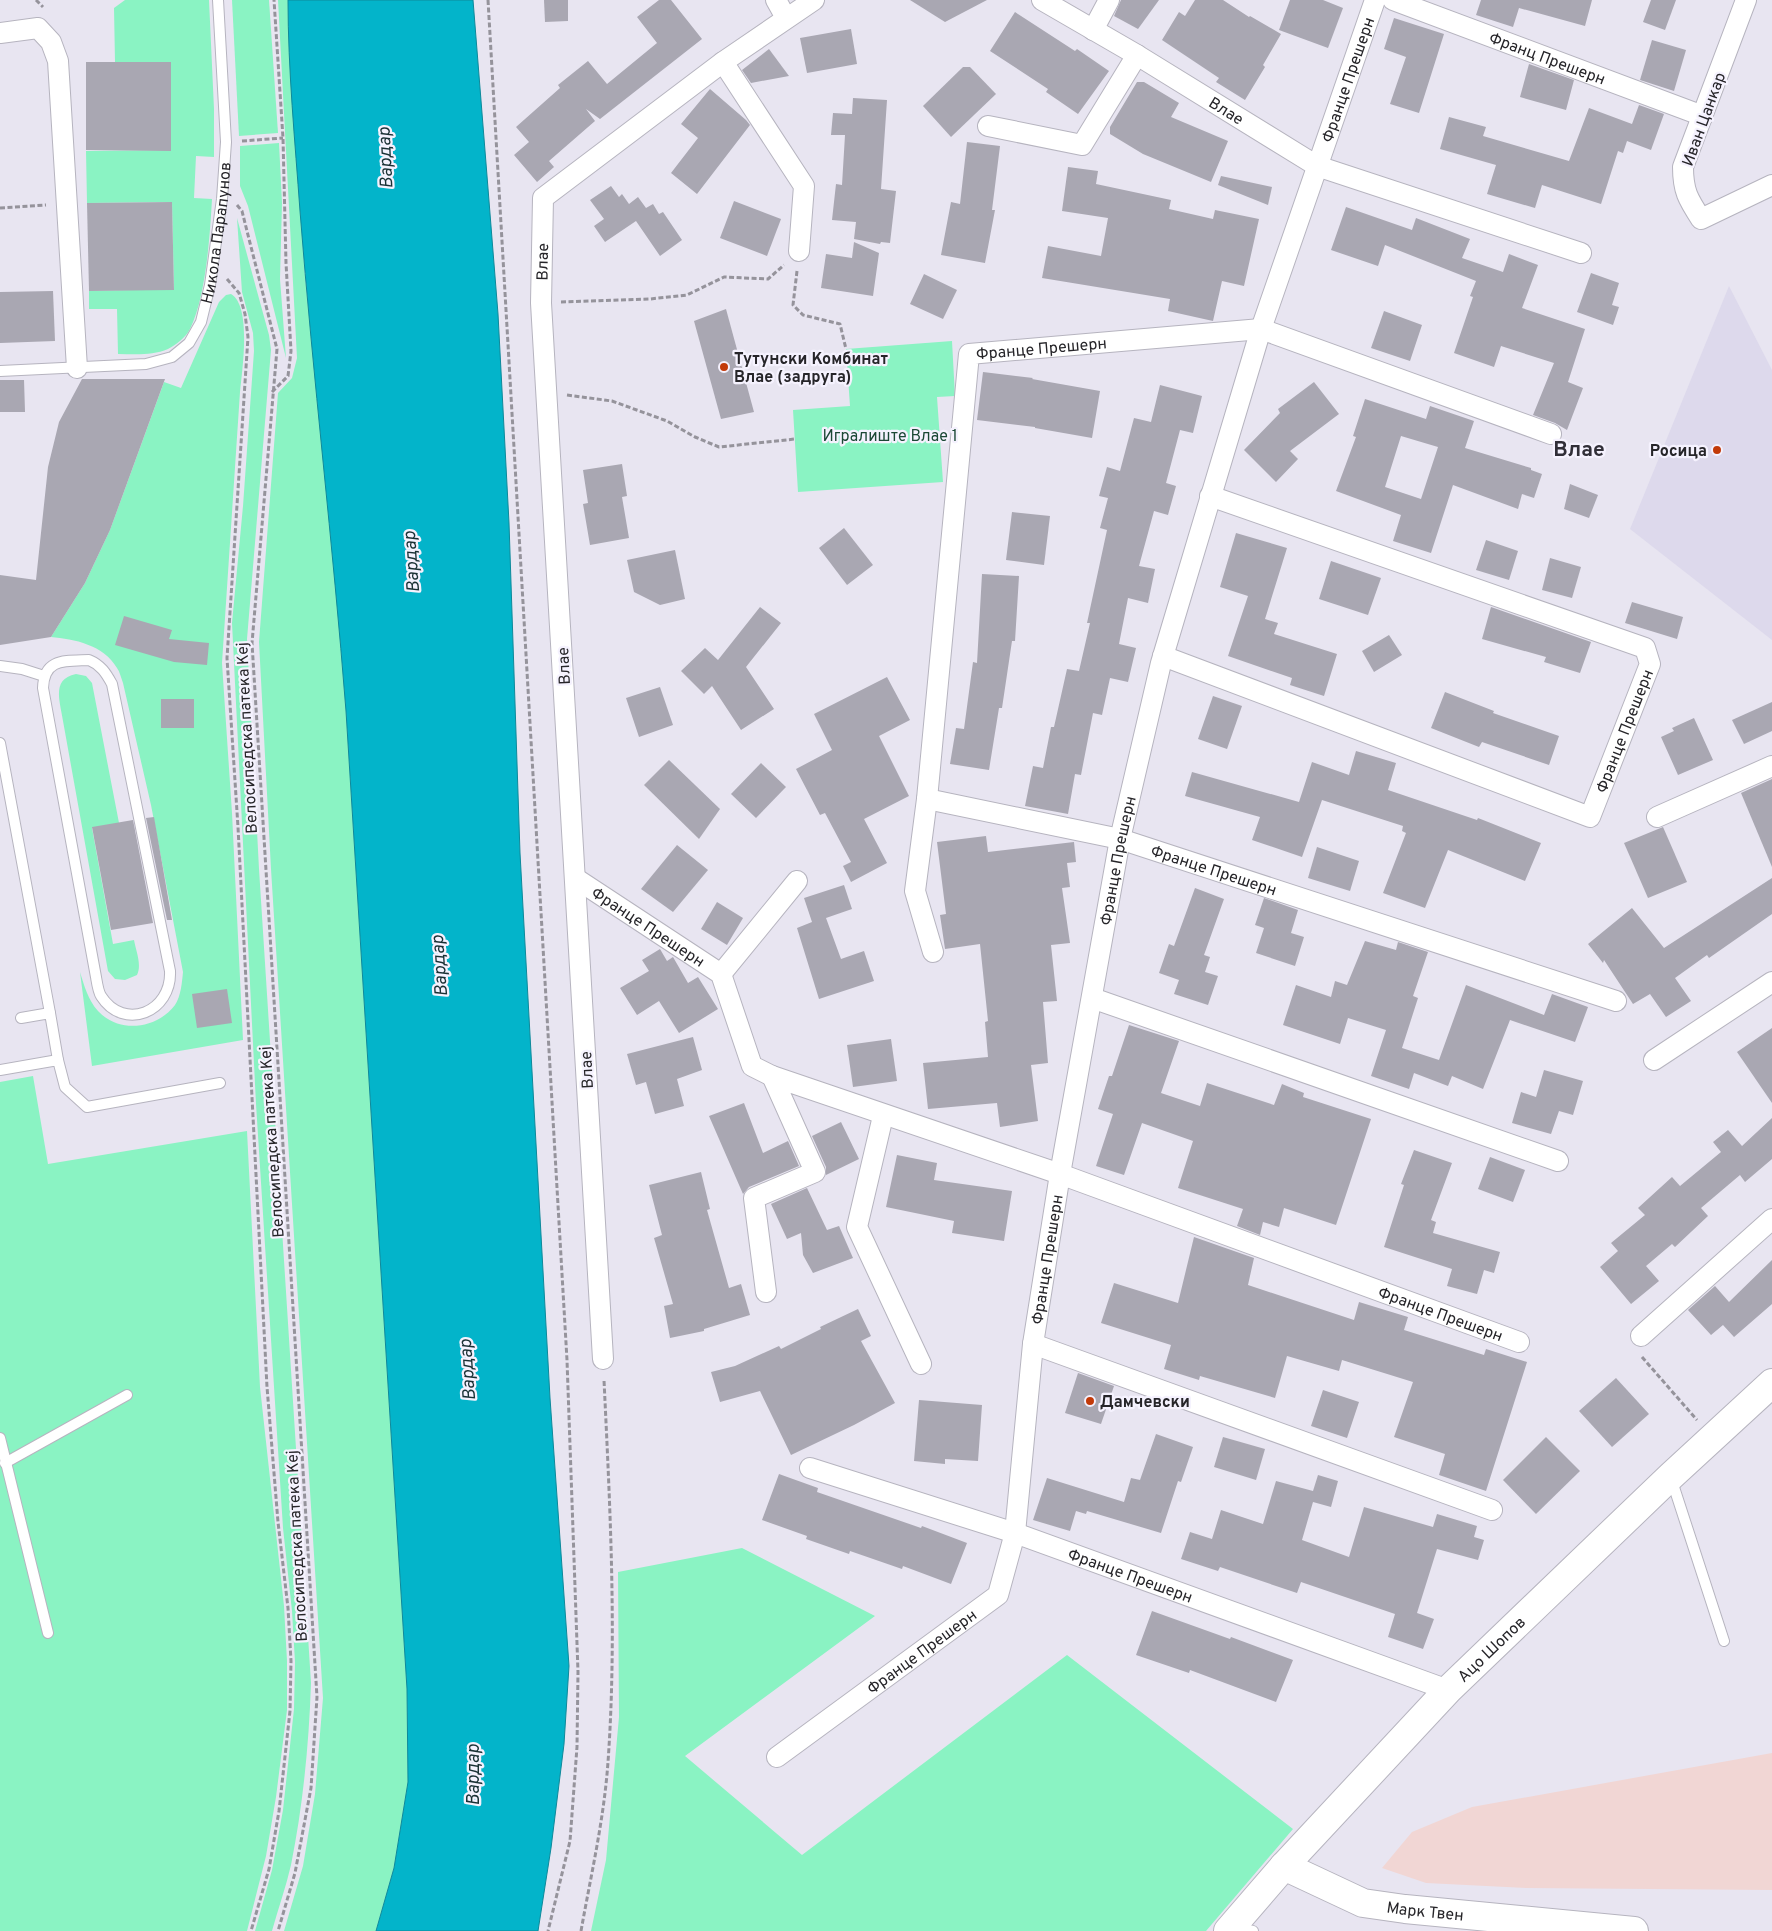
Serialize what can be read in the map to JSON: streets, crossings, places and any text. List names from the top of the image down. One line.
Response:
{"streets":{"street":["Франц Прешерн","Францe Прешерн","Влае","Иван Цанкар","Франце Прешерн","Ацо Шопов","Марк Твен"],"lane":["Никола Парапунов"],"path":["Велосипедска патека Кеј"]},"crossings":[["Франц Прешерн","Иван Цанкар"],["Францe Прешерн","Влае"],["Францe Прешерн","Франце Прешерн"],["Влае","Франце Прешерн"],["Никола Парапунов","Велосипедска патека Кеј"],["Франце Прешерн","Ацо Шопов"],["Ацо Шопов","Марк Твен"]],"districts":["Влае"],"water":["Вардар"],"parks":["Игралиште Влае 1"],"places":["Тутунски Комбинат Влае (задруга)","Росица","Дамчевски"]}
